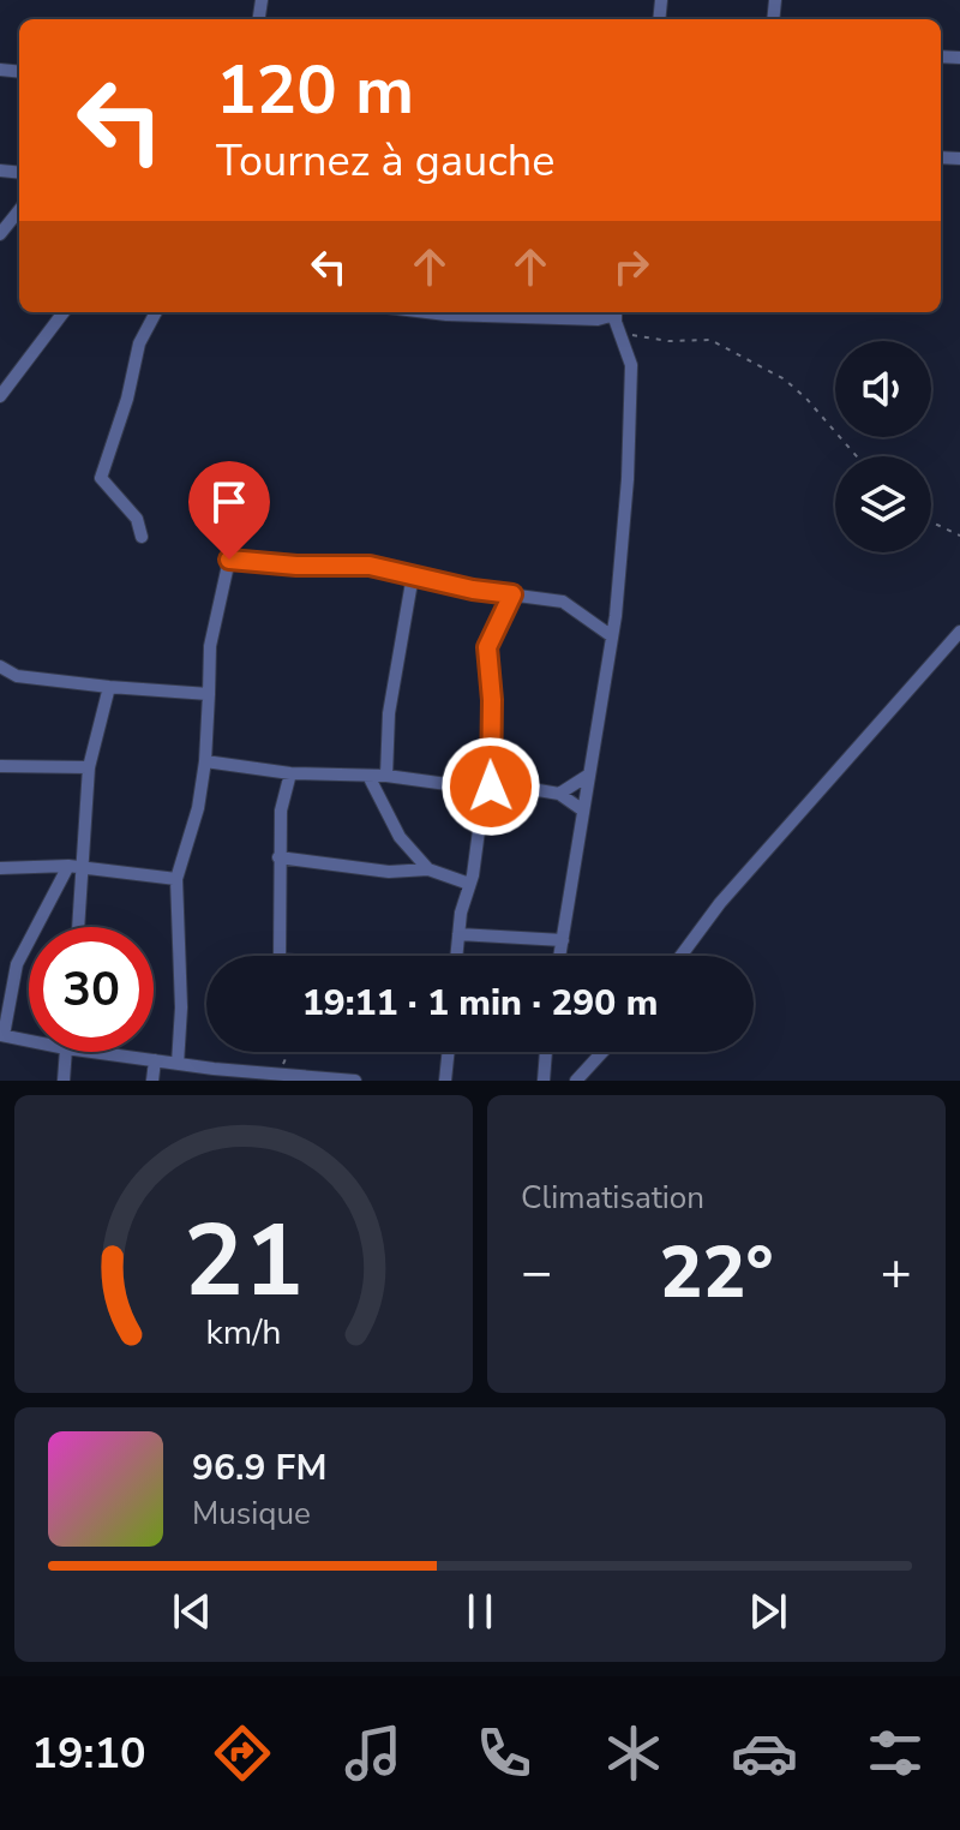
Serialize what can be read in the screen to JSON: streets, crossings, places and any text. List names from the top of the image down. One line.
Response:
{"page":{"turn":["120 m","Tournez à gauche"],"limit":"30","trip":"19:11 · 1 min · 290 m","tile":"Climatisation","heat":["−","22°","+"],"song":["96.9 FM","Musique"],"tabs":"19:10","gauge":["21","km/h"]}}
